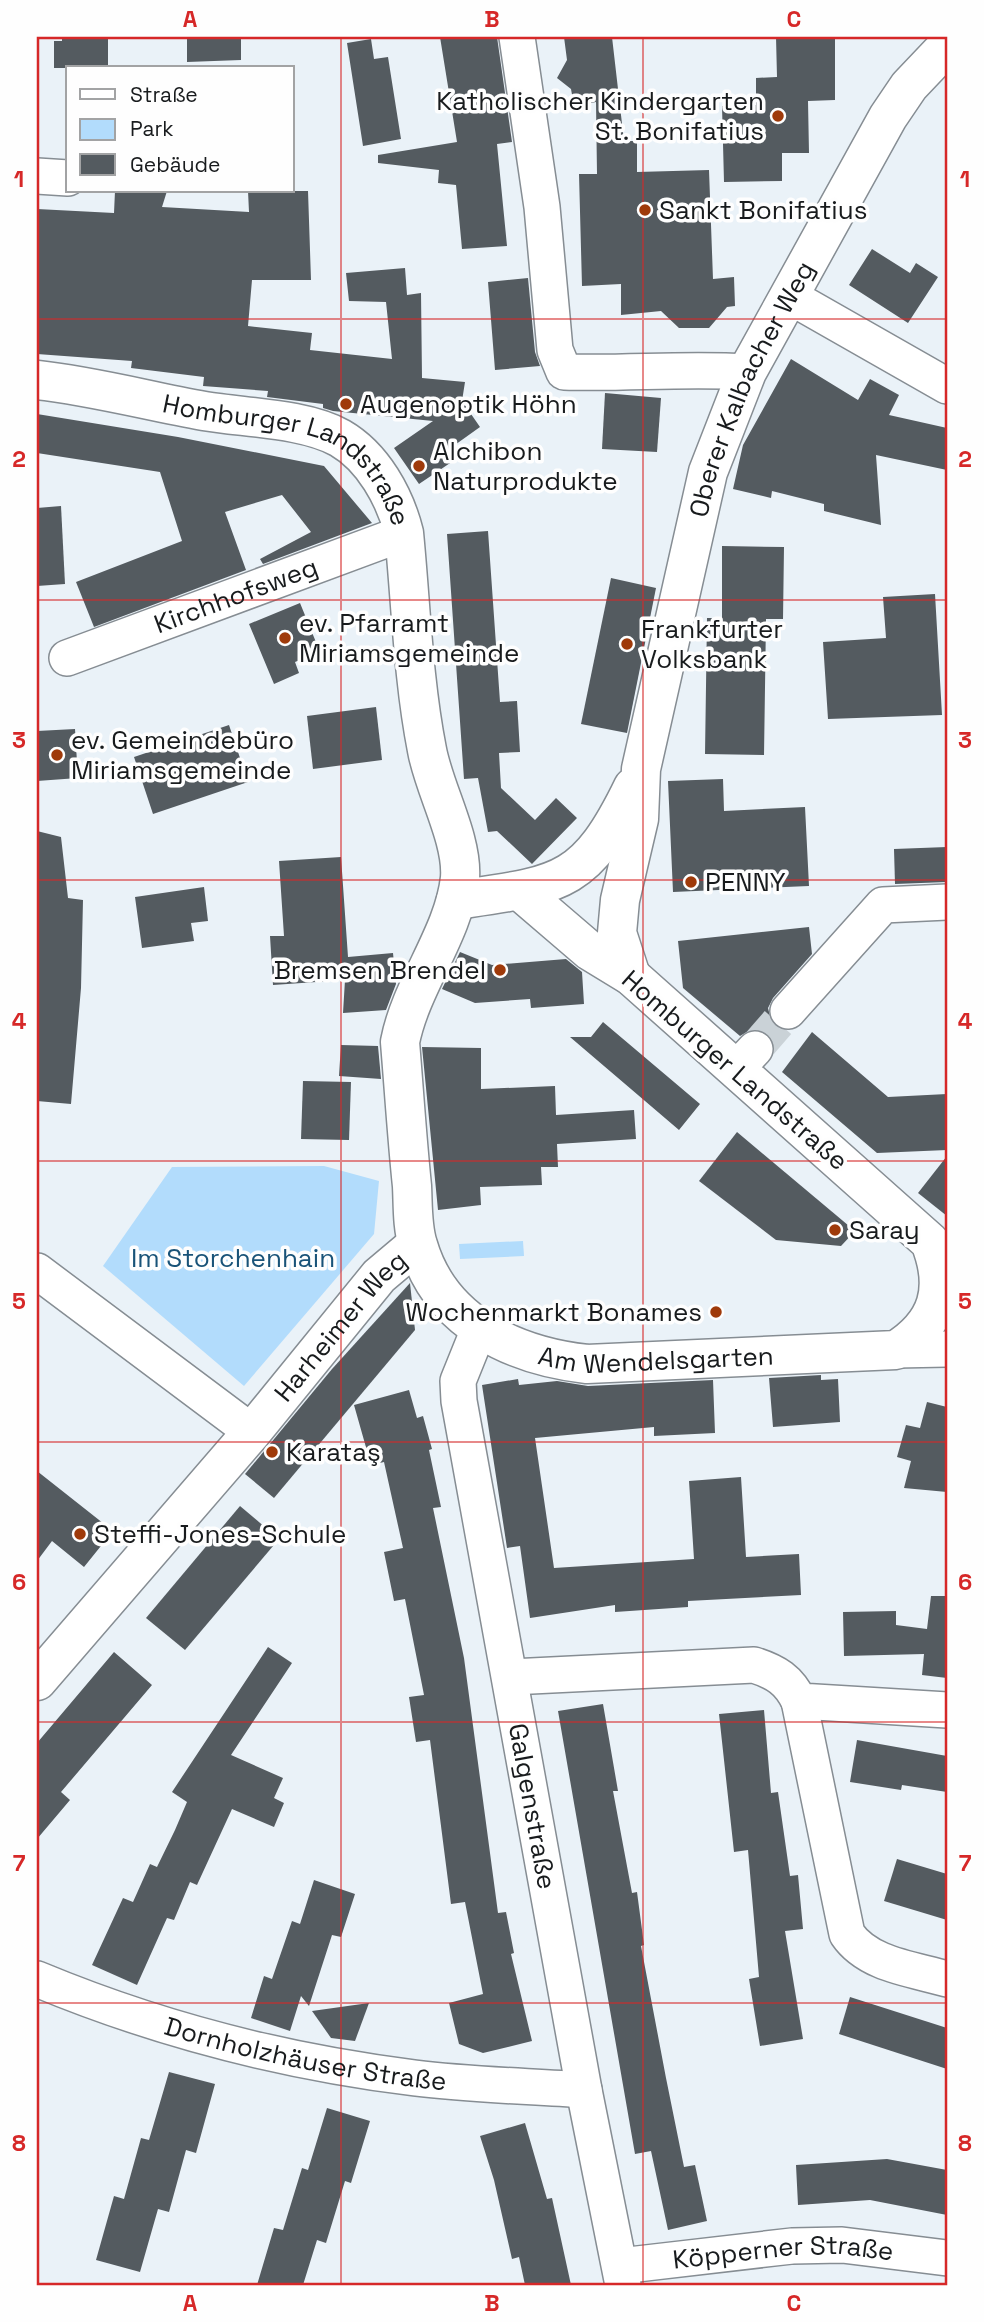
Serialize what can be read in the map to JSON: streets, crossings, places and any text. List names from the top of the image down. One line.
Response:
{"streets":{"street":["Oberer Kalbacher Weg","Homburger Landstraße","Kirchhofsweg","Harheimer Weg","Am Wendelsgarten","Galgenstraße","Dornholzhäuser Straße","Köpperner Straße"]},"crossings":[["Oberer Kalbacher Weg","Homburger Landstraße"],["Oberer Kalbacher Weg","Harheimer Weg"],["Homburger Landstraße","Kirchhofsweg"],["Homburger Landstraße","Harheimer Weg"],["Harheimer Weg","Am Wendelsgarten"],["Am Wendelsgarten","Galgenstraße"],["Galgenstraße","Dornholzhäuser Straße"],["Galgenstraße","Köpperner Straße"]],"parks":["Im Storchenhain"],"places":["Katholischer Kindergarten St. Bonifatius","Sankt Bonifatius","Augenoptik Höhn","Alchibon Naturprodukte","ev. Pfarramt Miriamsgemeinde","Frankfurter Volksbank","ev. Gemeindebüro Miriamsgemeinde","PENNY","Bremsen Brendel","Saray","Wochenmarkt Bonames","Karataş","Steffi-Jones-Schule"],"legend":["Straße","Park","Gebäude"],"grid":{"columns":["A","B","C"],"rows":["1","2","3","4","5","6","7","8"]}}
